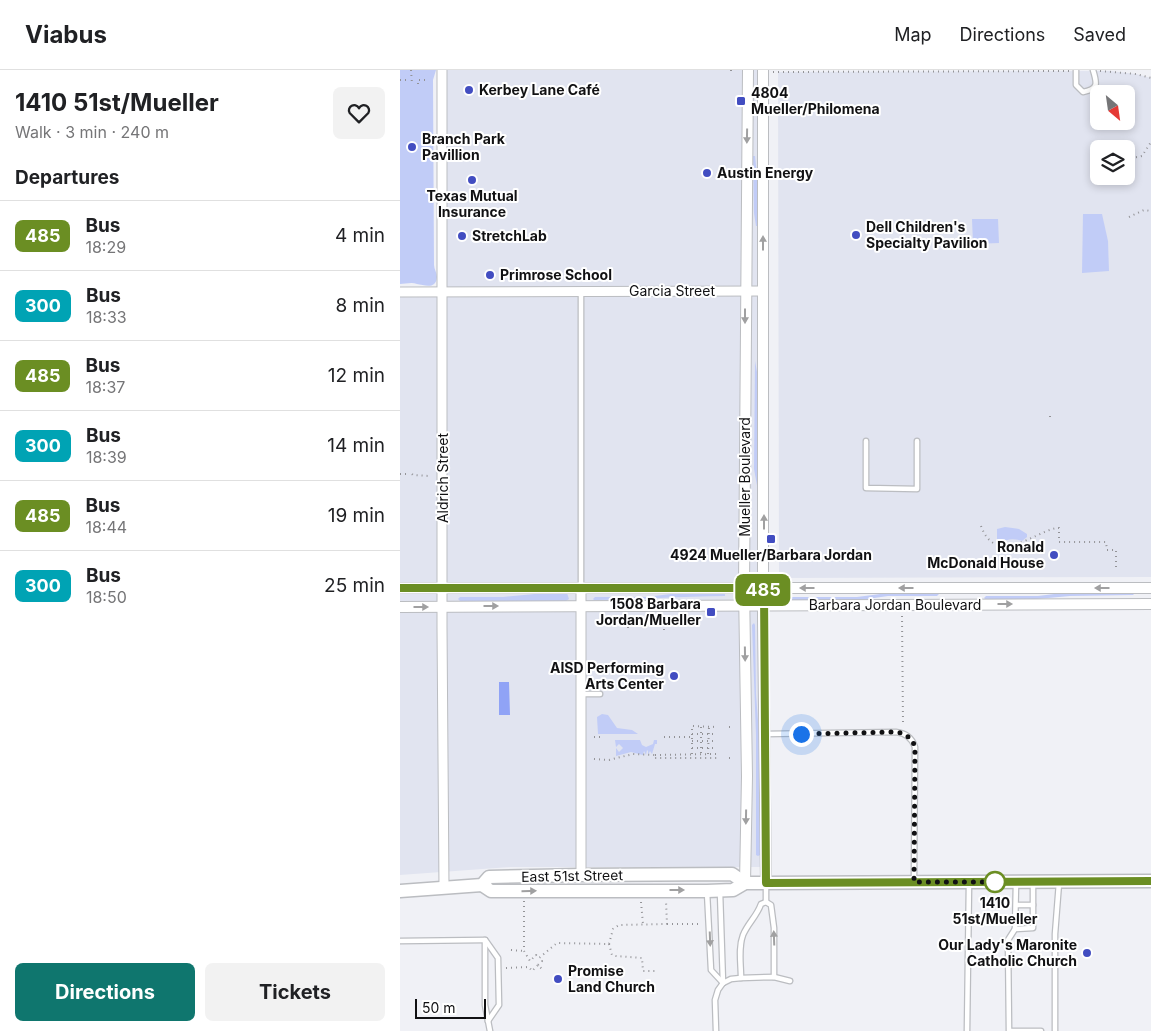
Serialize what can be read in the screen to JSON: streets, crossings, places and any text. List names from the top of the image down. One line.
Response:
{"streets":{"main road":["East 51st Street"],"street":["Garcia Street","Mueller Boulevard","Aldrich Street","Barbara Jordan Boulevard"]},"crossings":[["Garcia Street","Mueller Boulevard"],["Garcia Street","Aldrich Street"],["Mueller Boulevard","Barbara Jordan Boulevard"],["Mueller Boulevard","East 51st Street"],["Aldrich Street","Barbara Jordan Boulevard"],["Aldrich Street","East 51st Street"]],"places":{"other":["Kerbey Lane Café","Branch Park Pavillion","Austin Energy","Texas Mutual Insurance","Dell Children's Specialty Pavilion","StretchLab","Primrose School","Ronald McDonald House","AISD Performing Arts Center","1410 51st/Mueller","Our Lady's Maronite Catholic Church","Promise Land Church"],"transit":["4804 Mueller/Philomena","4924 Mueller/Barbara Jordan","1508 Barbara Jordan/Mueller"]},"lines":["bus line 485"],"scale_bar":"50 m","north":"bottom right","page":{"header":"Viabus","nav":["Map","Directions","Saved"],"heading":[["1410 51st/Mueller","Walk · 3 min · 240 m"],"Departures"],"on_map":"485","list":[{"mark":"485","name":"Bus","note":"18:29","value":"4 min"},{"mark":"300","name":"Bus","note":"18:33","value":"8 min"},{"mark":"485","name":"Bus","note":"18:37","value":"12 min"},{"mark":"300","name":"Bus","note":"18:39","value":"14 min"},{"mark":"485","name":"Bus","note":"18:44","value":"19 min"},{"mark":"300","name":"Bus","note":"18:50","value":"25 min"}],"buttons":["Directions","Tickets"],"scale":"50 m"}}
